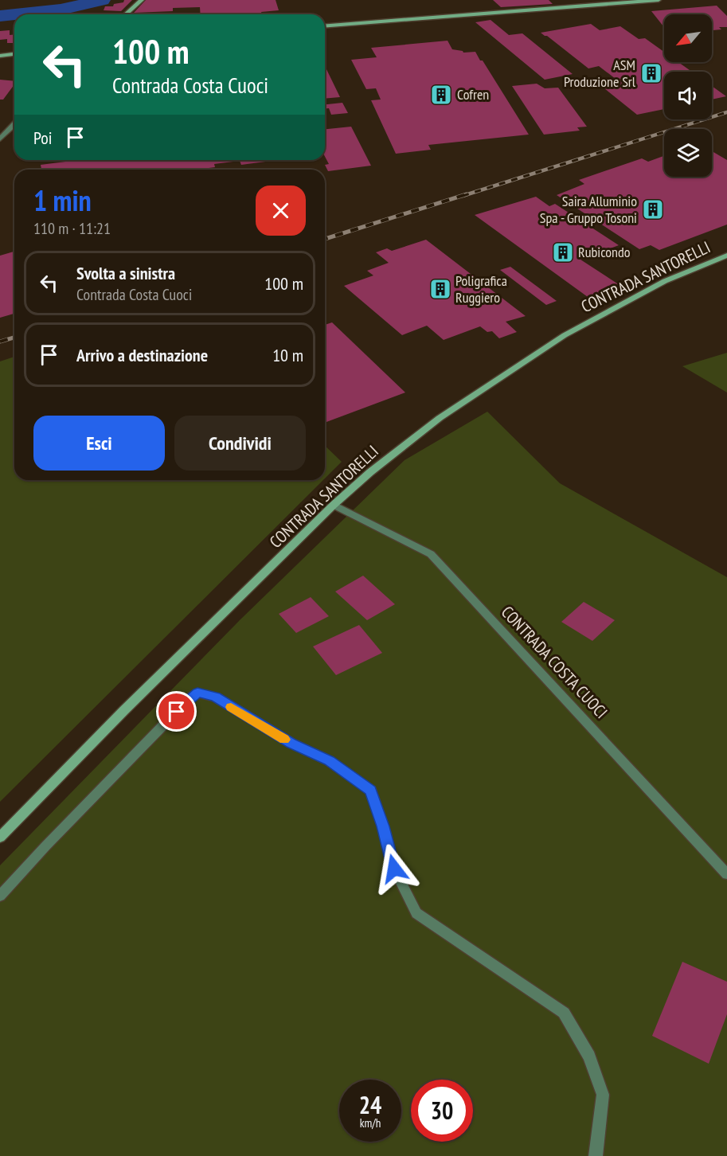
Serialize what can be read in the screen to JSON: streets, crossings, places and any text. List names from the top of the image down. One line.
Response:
{"streets":{"main road":["CONTRADA SANTORELLI"],"street":["CONTRADA COSTA CUOCI"]},"crossings":[["CONTRADA SANTORELLI","CONTRADA COSTA CUOCI"]],"places":{"building":["ASM Produzione Srl","Cofren","Saira Alluminio Spa - Gruppo Tosoni","Rubicondo","Poligrafica Ruggiero"]},"north":"bottom left","page":{"turn":["100 m","Contrada Costa Cuoci"],"then":"Poi","heading":["1 min","110 m · 11:21"],"list":[{"name":"Svolta a sinistra","note":"Contrada Costa Cuoci","value":"100 m"},{"name":"Arrivo a destinazione","value":"10 m"}],"buttons":["Esci","Condividi"],"speed":"24 km/h","limit":"30"}}
